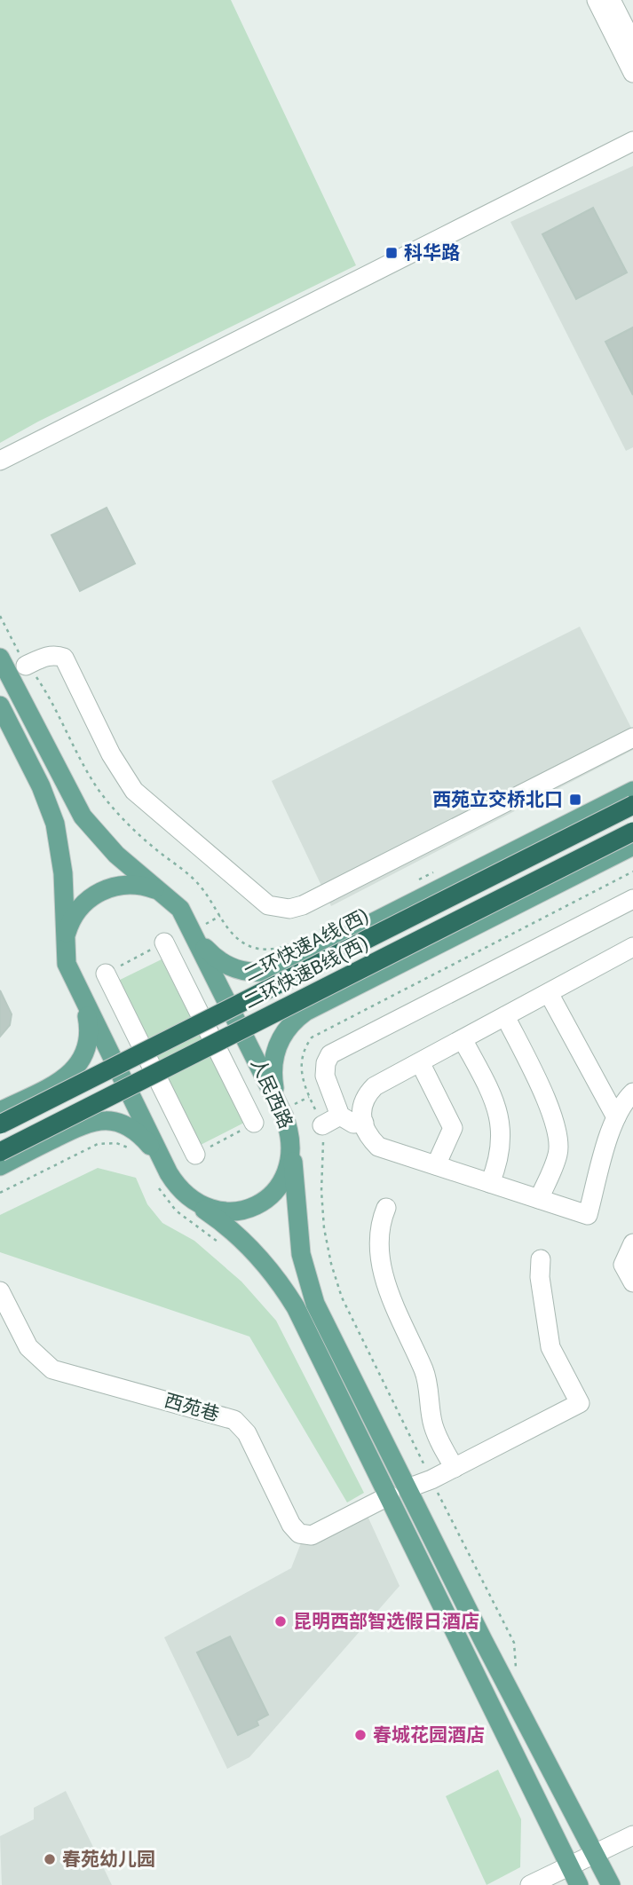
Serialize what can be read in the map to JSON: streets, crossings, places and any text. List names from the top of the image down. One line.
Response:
{"streets":{"highway":["二环快速A线(西)","二环快速B线(西)"],"main road":["人民西路"],"street":["西苑巷"]},"places":{"transit":["科华路","西苑立交桥北口"],"other":["昆明西部智选假日酒店","春城花园酒店","春苑幼儿园"]}}
